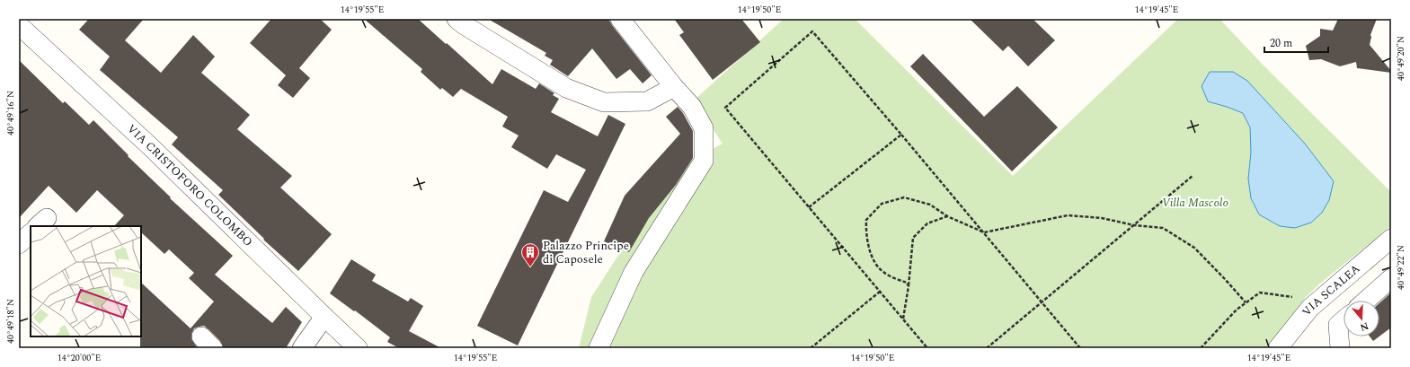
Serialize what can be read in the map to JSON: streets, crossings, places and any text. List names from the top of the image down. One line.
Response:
{"streets":{"street":["VIA CRISTOFORO COLOMBO","VIA SCALEA"]},"parks":["Villa Mascolo"],"places":{"building":["Palazzo Principe di Caposele"]},"scale_bar":"20 m","north":"bottom","coordinates":["14°19'55\"E","14°19'50\"E","14°19'45\"E","40°49'20\"N","40°49'16\"N","40°49'22\"N","40°49'18\"N","14°20'00\"E"]}
